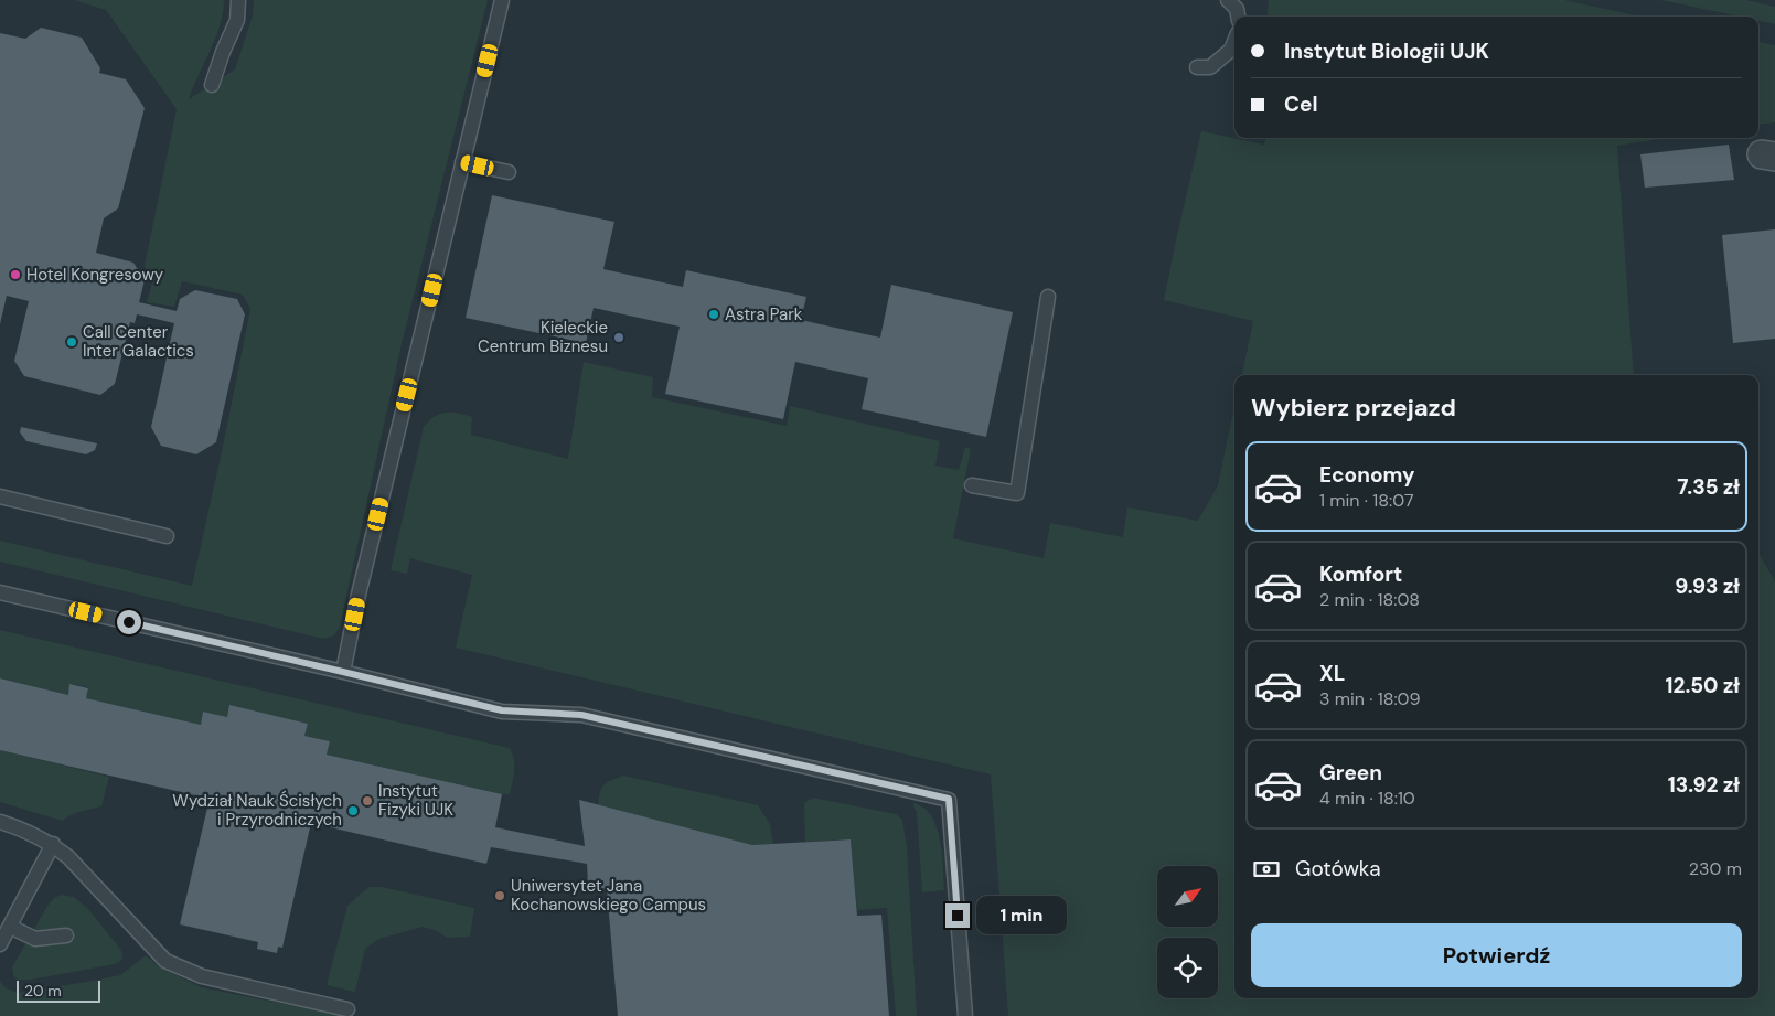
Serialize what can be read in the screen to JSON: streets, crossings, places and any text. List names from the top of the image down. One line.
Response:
{"places":["Hotel Kongresowy","Astra Park","Kieleckie Centrum Biznesu","Call Center Inter Galactics","Instytut Fizyki UJK","Wydział Nauk Ścisłych i Przyrodniczych","Uniwersytet Jana Kochanowskiego Campus"],"scale_bar":"20 m","north":"top right","page":{"banner":["Instytut Biologii UJK","Cel"],"heading":"Wybierz przejazd","list":[{"name":"Economy","note":"1 min · 18:07","value":"7.35 zł"},{"name":"Komfort","note":"2 min · 18:08","value":"9.93 zł"},{"name":"XL","note":"3 min · 18:09","value":"12.50 zł"},{"name":"Green","note":"4 min · 18:10","value":"13.92 zł"}],"pay":["Gotówka","230 m"],"bubble":"1 min","buttons":"Potwierdź","scale":"20 m"}}
